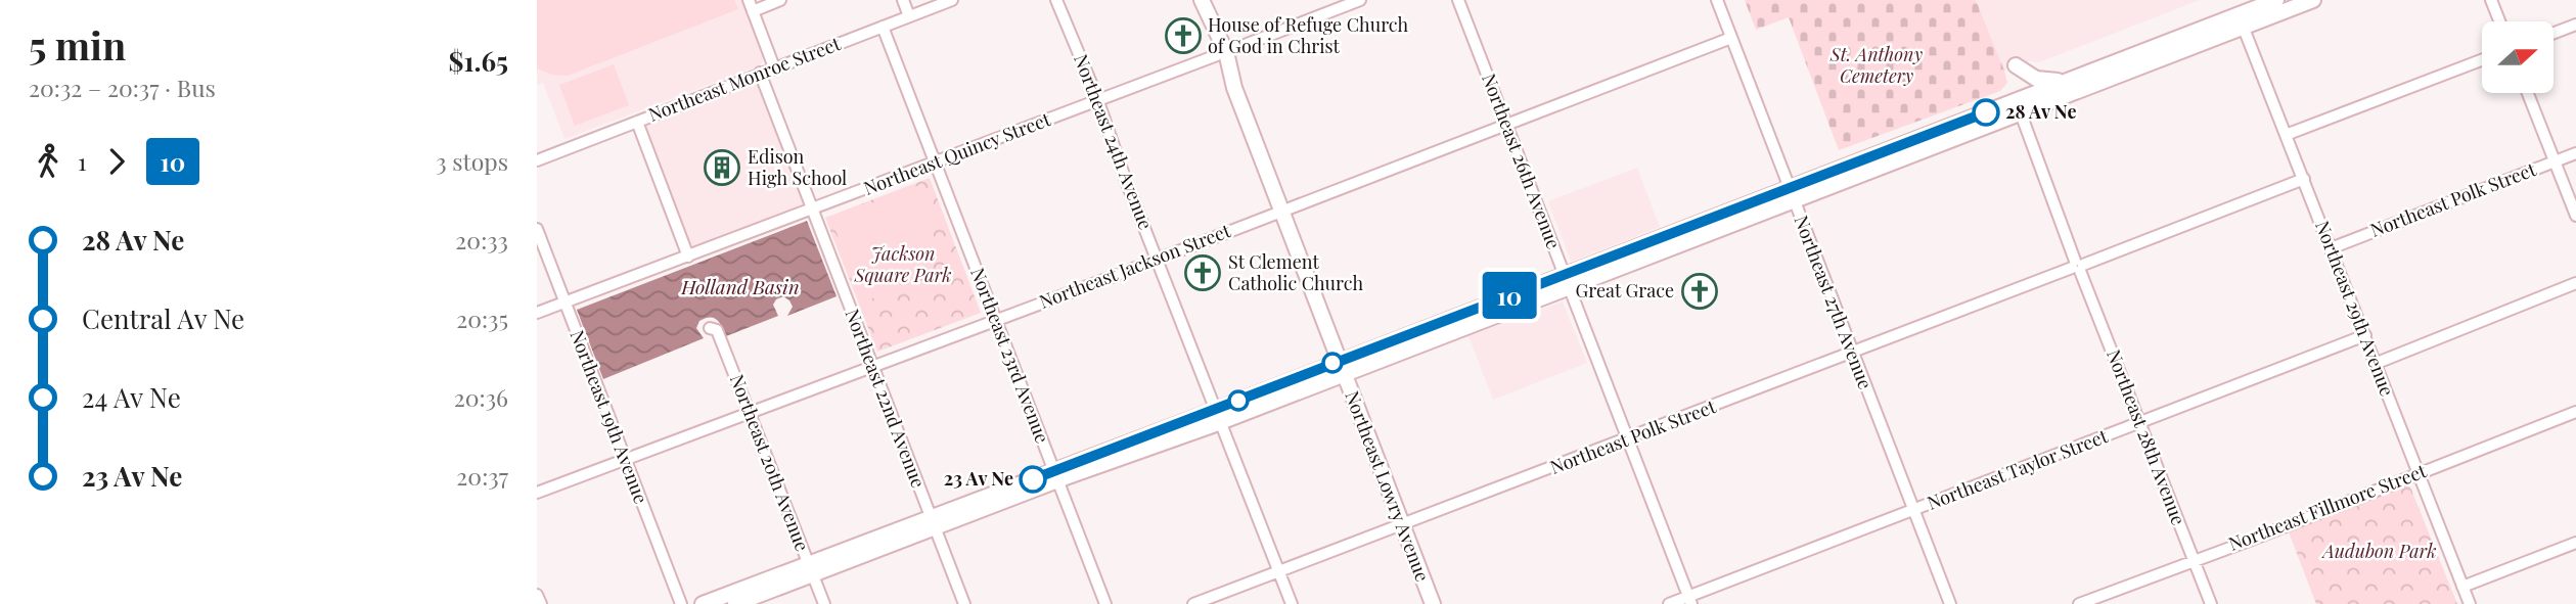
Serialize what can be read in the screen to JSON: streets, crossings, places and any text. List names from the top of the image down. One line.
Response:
{"streets":{"main road":["Northeast Lowry Avenue"],"street":["Northeast Monroe Street","Northeast 24th Avenue","Northeast Quincy Street","Northeast 26th Avenue","Northeast Polk Street","Northeast Jackson Street","Northeast 27th Avenue","Northeast 29th Avenue","Northeast 23rd Avenue","Northeast 22nd Avenue","Northeast 19th Avenue","Northeast 28th Avenue","Northeast 20th Avenue","Northeast Taylor Street","Northeast Fillmore Street"]},"crossings":[["Northeast Monroe Street","Northeast 23rd Avenue"],["Northeast Monroe Street","Northeast 22nd Avenue"],["Northeast 24th Avenue","Northeast Quincy Street"],["Northeast 24th Avenue","Northeast Polk Street"],["Northeast 24th Avenue","Northeast Jackson Street"],["Northeast Quincy Street","Northeast 23rd Avenue"],["Northeast Quincy Street","Northeast 22nd Avenue"],["Northeast Quincy Street","Northeast 19th Avenue"],["Northeast Quincy Street","Northeast Lowry Avenue"],["Northeast 26th Avenue","Northeast Polk Street"],["Northeast 26th Avenue","Northeast Jackson Street"],["Northeast 26th Avenue","Northeast Taylor Street"],["Northeast Polk Street","Northeast 27th Avenue"],["Northeast Polk Street","Northeast 29th Avenue"],["Northeast Polk Street","Northeast 28th Avenue"],["Northeast Polk Street","Northeast Lowry Avenue"],["Northeast Jackson Street","Northeast 27th Avenue"],["Northeast Jackson Street","Northeast 23rd Avenue"],["Northeast Jackson Street","Northeast 22nd Avenue"],["Northeast Jackson Street","Northeast 19th Avenue"],["Northeast Jackson Street","Northeast 20th Avenue"],["Northeast Jackson Street","Northeast Lowry Avenue"],["Northeast 27th Avenue","Northeast Taylor Street"],["Northeast 29th Avenue","Northeast Taylor Street"],["Northeast 29th Avenue","Northeast Fillmore Street"],["Northeast 28th Avenue","Northeast Taylor Street"],["Northeast 28th Avenue","Northeast Fillmore Street"]],"water":["Holland Basin"],"parks":["St. Anthony Cemetery","Jackson Square Park","Audubon Park"],"places":{"church":["House of Refuge Church of God in Christ","St Clement Catholic Church","Great Grace"],"other":["28 Av Ne","23 Av Ne"],"building":["Edison High School"]},"lines":["bus line 10"],"north":"right","page":{"heading":["5 min","20:32 – 20:37 · Bus","$1.65"],"on_map":"10","legs":["1","10","3 stops"],"list":[{"name":"28 Av Ne","value":"20:33"},{"name":"Central Av Ne","value":"20:35"},{"name":"24 Av Ne","value":"20:36"},{"name":"23 Av Ne","value":"20:37"}]}}
